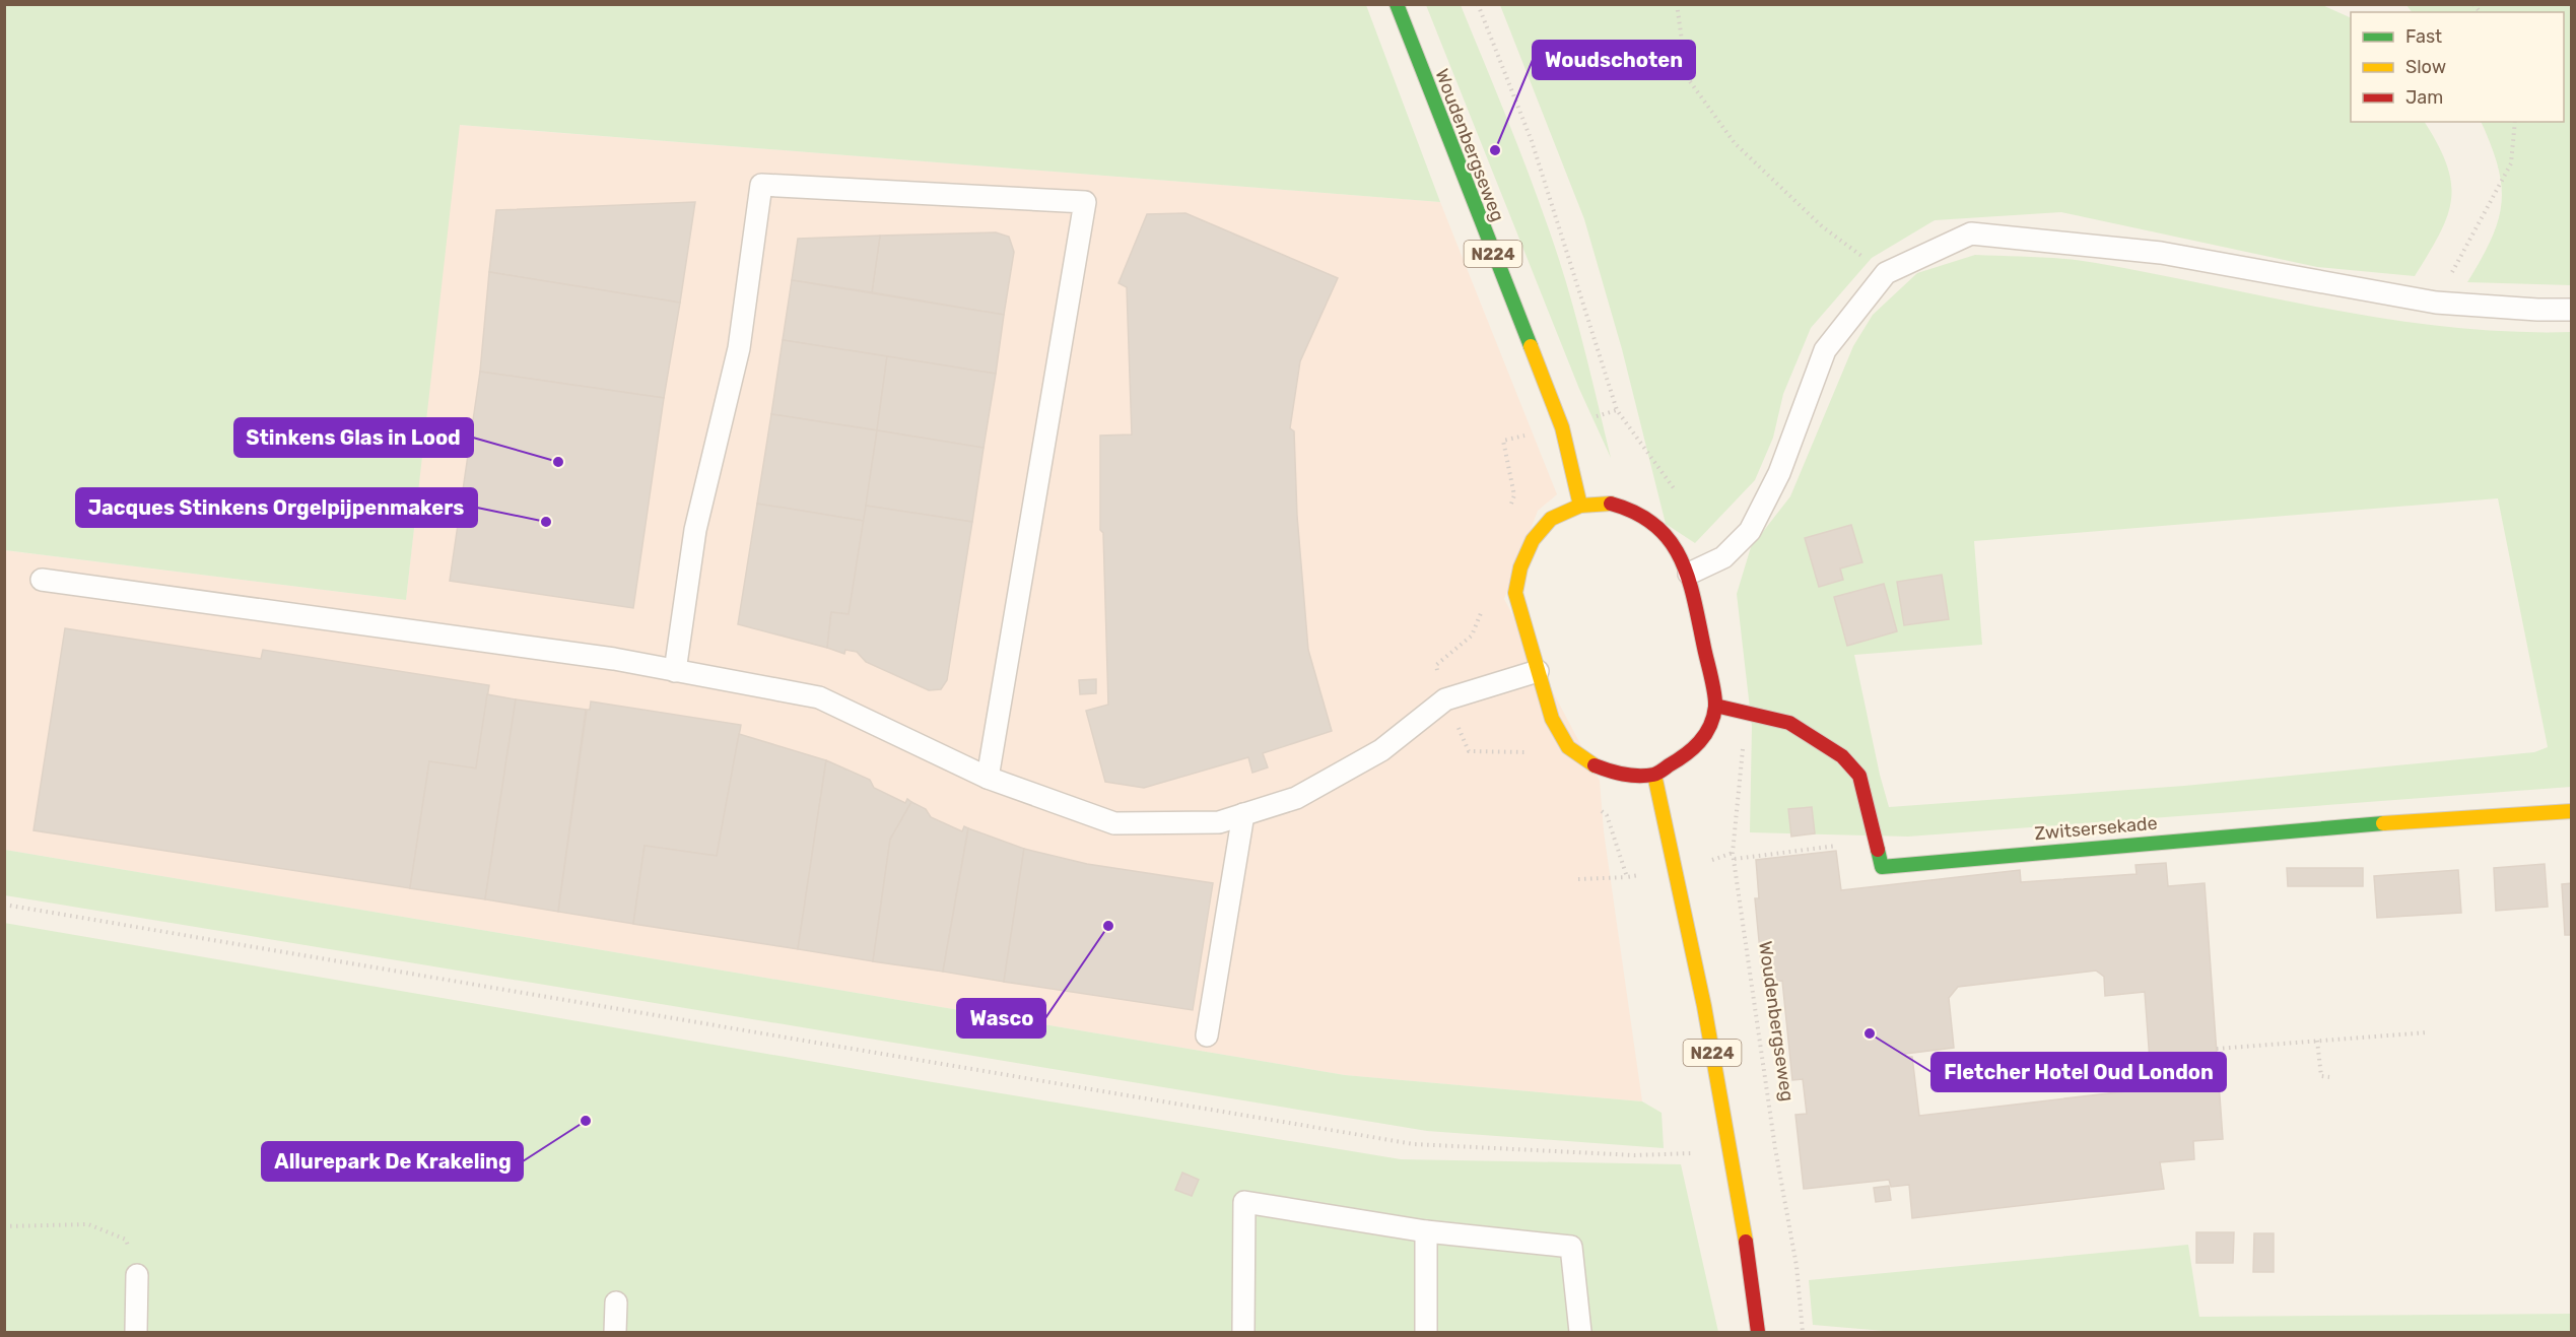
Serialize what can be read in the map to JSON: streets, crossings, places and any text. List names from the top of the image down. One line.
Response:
{"streets":{"main road":["Woudenbergseweg","N224","Zwitsersekade"]},"places":["Woudschoten","Stinkens Glas in Lood","Jacques Stinkens Orgelpijpenmakers","Wasco","Fletcher Hotel Oud London","Allurepark De Krakeling"],"legend":["Fast","Slow","Jam"]}
